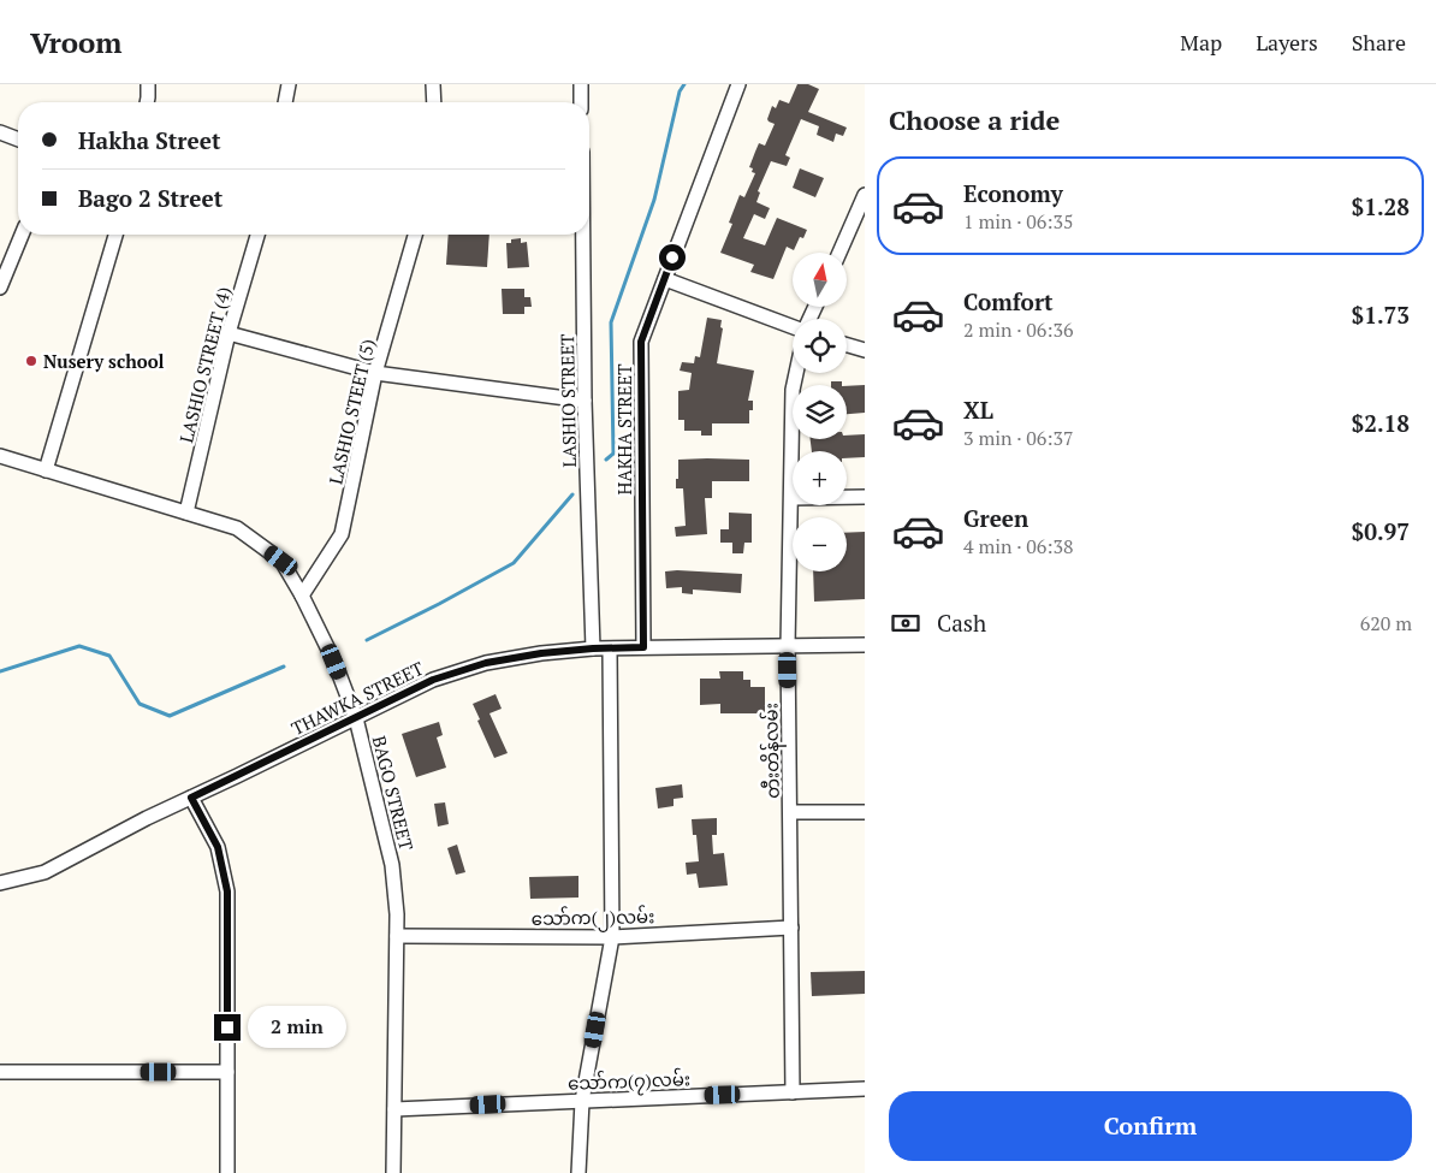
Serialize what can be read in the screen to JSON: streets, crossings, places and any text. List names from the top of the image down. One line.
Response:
{"streets":{"street":["LASHIO STREET (4)","LASHIO STREET","LASHIO STEET (5)","HAKHA STREET","THAWKA STREET","တီးတိန်လမ်း","BAGO STREET","သော်က(၂)လမ်း","သော်က(၇)လမ်း"]},"crossings":[["LASHIO STREET (4)","BAGO STREET"],["LASHIO STREET","THAWKA STREET"],["LASHIO STEET (5)","BAGO STREET"],["HAKHA STREET","THAWKA STREET"],["THAWKA STREET","တီးတိန်လမ်း"],["THAWKA STREET","BAGO STREET"],["တီးတိန်လမ်း","သော်က(၂)လမ်း"],["တီးတိန်လမ်း","သော်က(၇)လမ်း"],["BAGO STREET","သော်က(၂)လမ်း"],["BAGO STREET","သော်က(၇)လမ်း"]],"places":["Nusery school"],"north":"top","page":{"header":"Vroom","nav":["Map","Layers","Share"],"heading":"Choose a ride","banner":["Hakha Street","Bago 2 Street"],"list":[{"name":"Economy","note":"1 min · 06:35","value":"$1.28"},{"name":"Comfort","note":"2 min · 06:36","value":"$1.73"},{"name":"XL","note":"3 min · 06:37","value":"$2.18"},{"name":"Green","note":"4 min · 06:38","value":"$0.97"}],"map_buttons":["+","−"],"pay":["Cash","620 m"],"bubble":"2 min","buttons":"Confirm"}}
